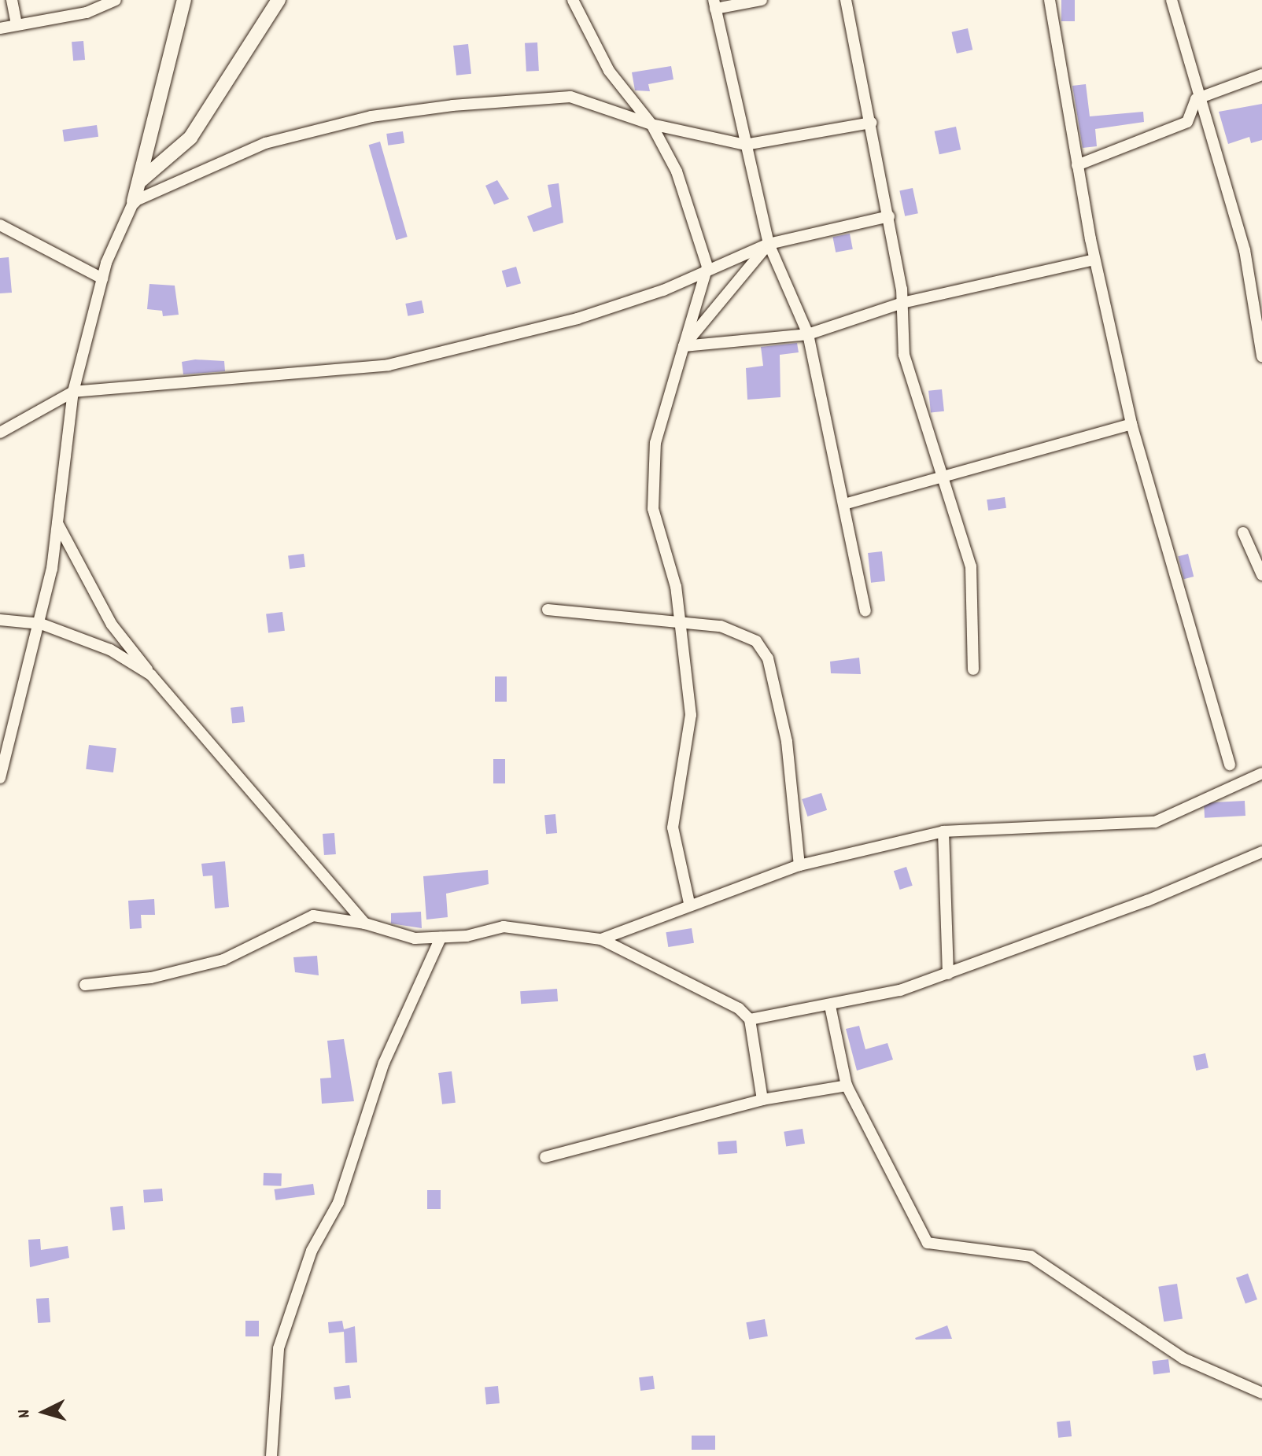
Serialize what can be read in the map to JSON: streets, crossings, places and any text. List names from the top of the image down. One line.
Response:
{"north":"left"}
